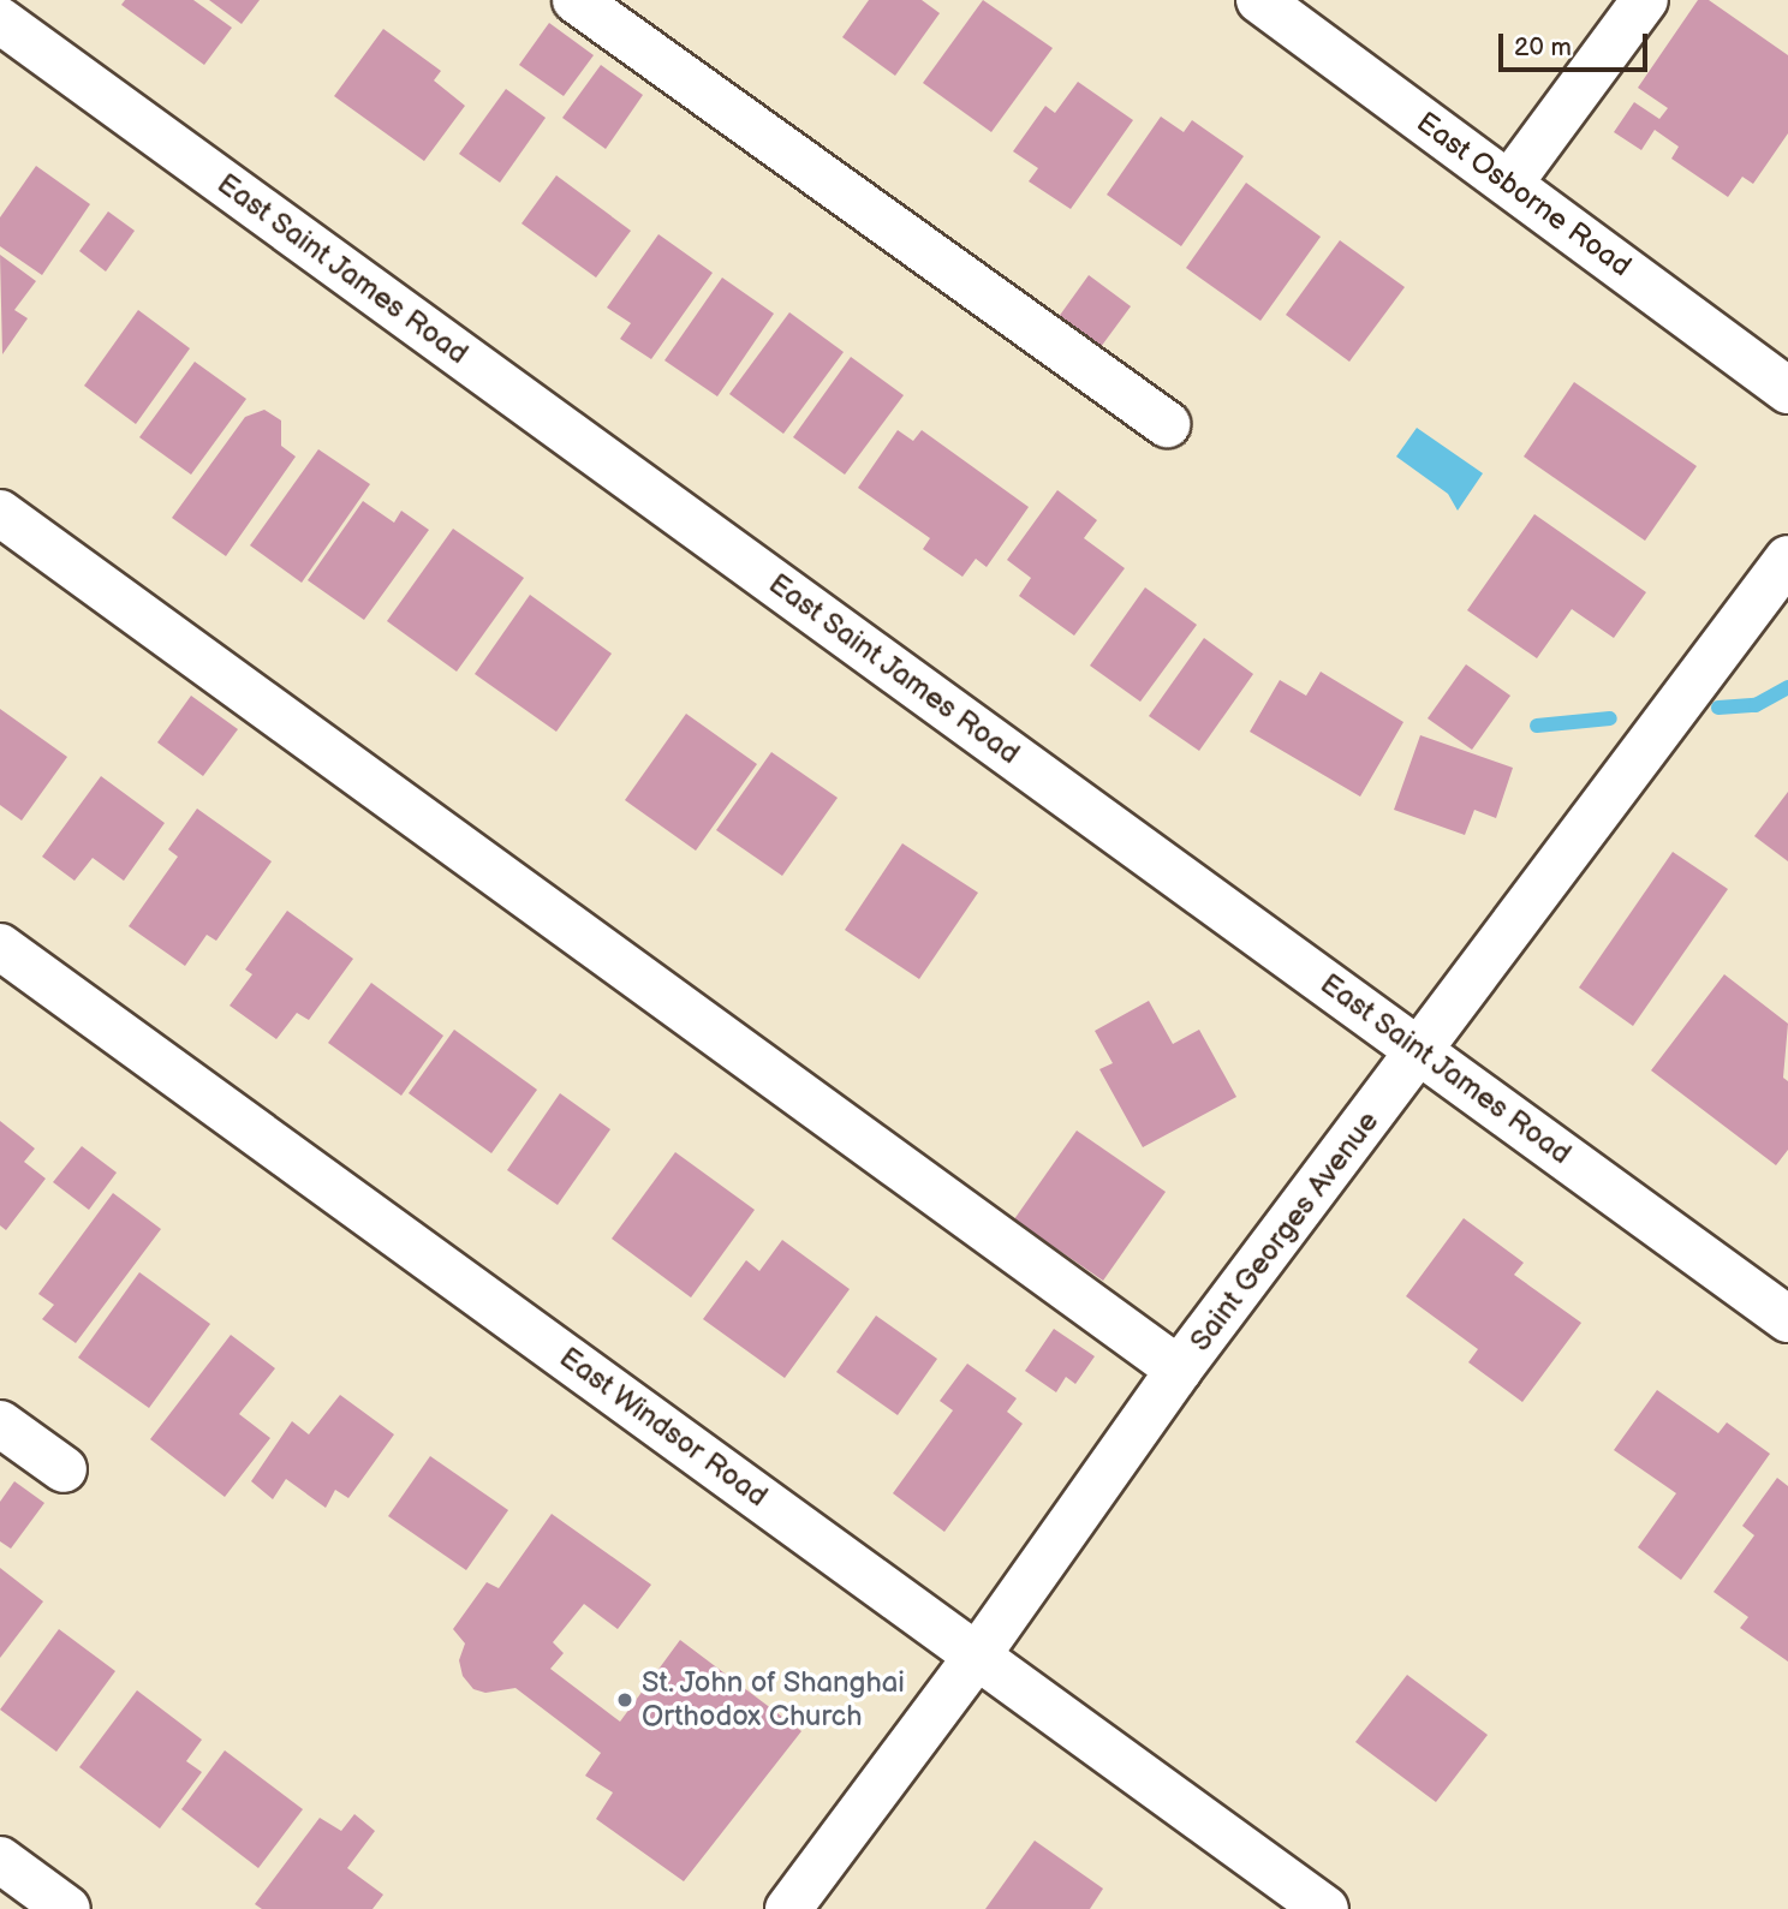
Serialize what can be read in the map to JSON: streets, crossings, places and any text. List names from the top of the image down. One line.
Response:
{"streets":{"street":["East Osborne Road","East Saint James Road","Saint Georges Avenue","East Windsor Road"]},"crossings":[["East Saint James Road","Saint Georges Avenue"],["Saint Georges Avenue","East Windsor Road"]],"places":["St. John of Shanghai Orthodox Church"],"scale_bar":"20 m"}
